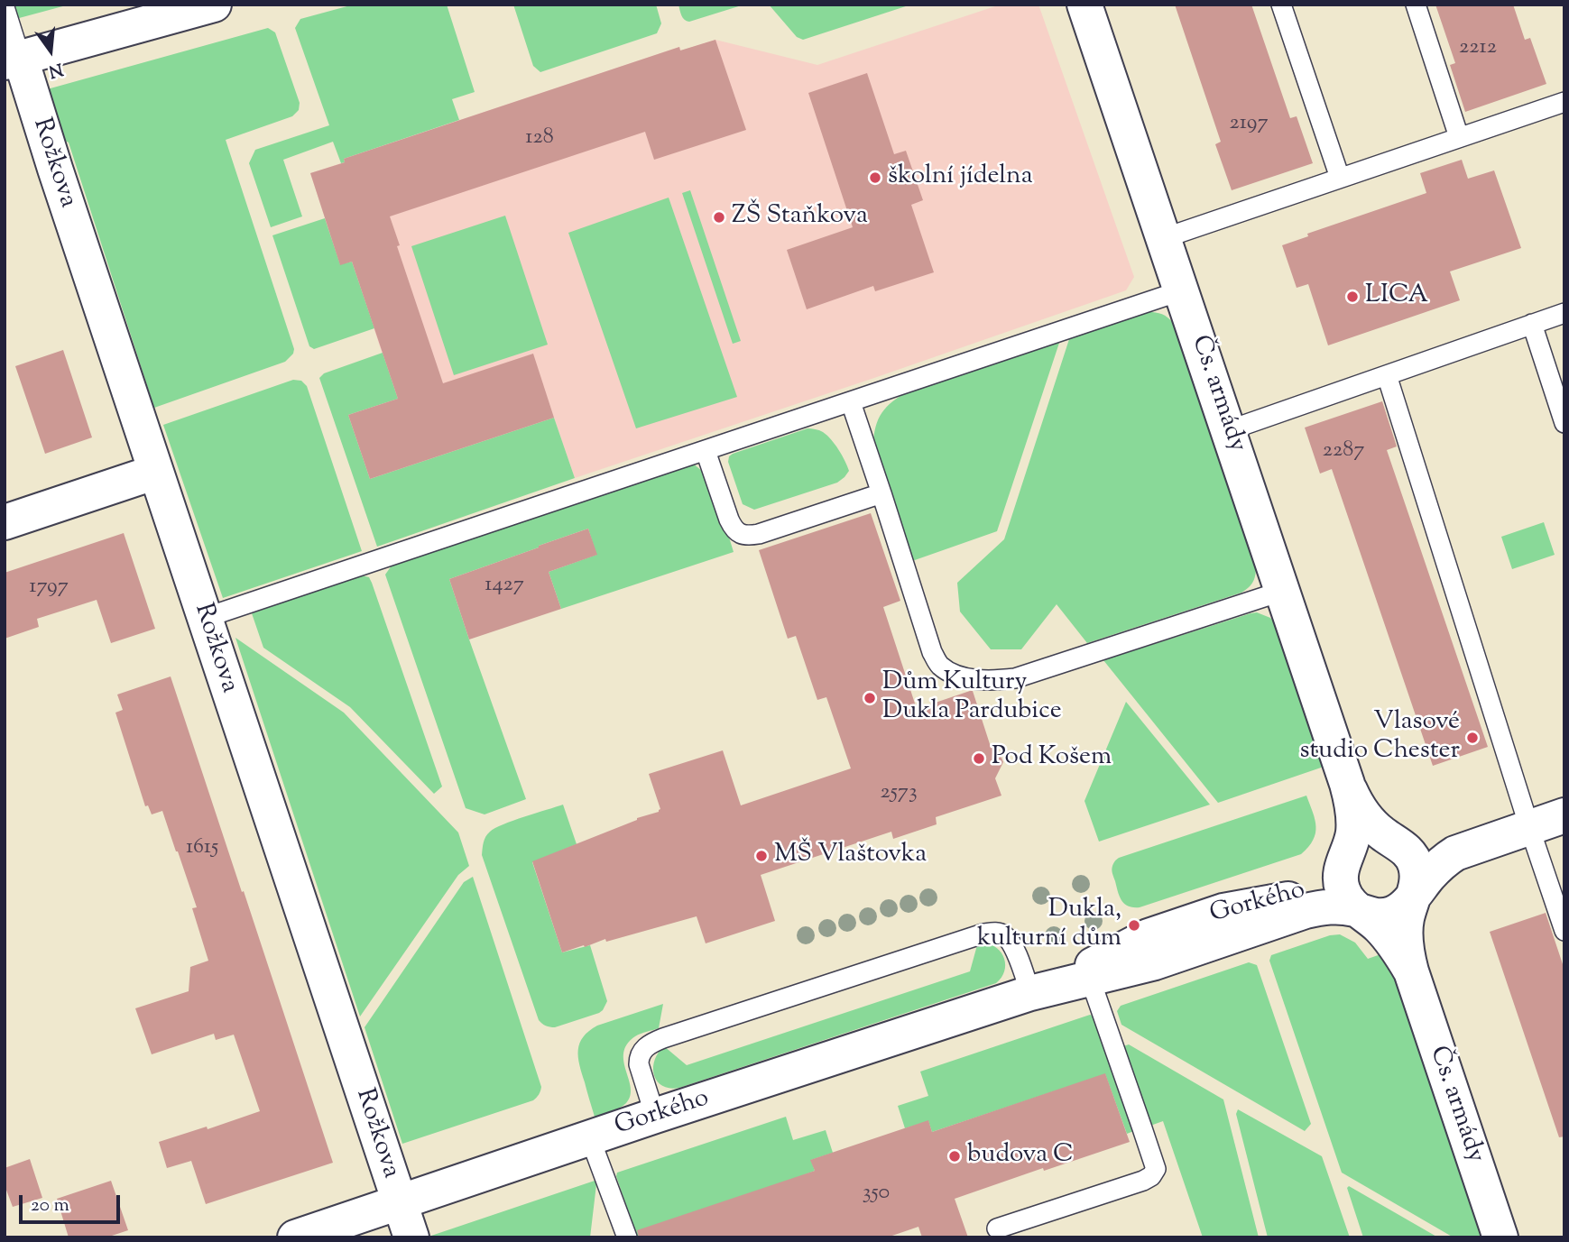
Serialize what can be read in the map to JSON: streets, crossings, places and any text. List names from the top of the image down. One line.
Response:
{"streets":{"street":["Rožkova","Čs. armády","Gorkého"]},"crossings":[["Rožkova","Gorkého"],["Čs. armády","Gorkého"]],"places":["školní jídelna","ZŠ Staňkova","LICA","Dům Kultury Dukla Pardubice","Vlasové studio Chester","Pod Košem","MŠ Vlaštovka","Dukla, kulturní dům","budova C"],"house_numbers":["2212","2197","128","2287","1427","1797","2573","1615","350"],"scale_bar":"20 m","north":"bottom"}
